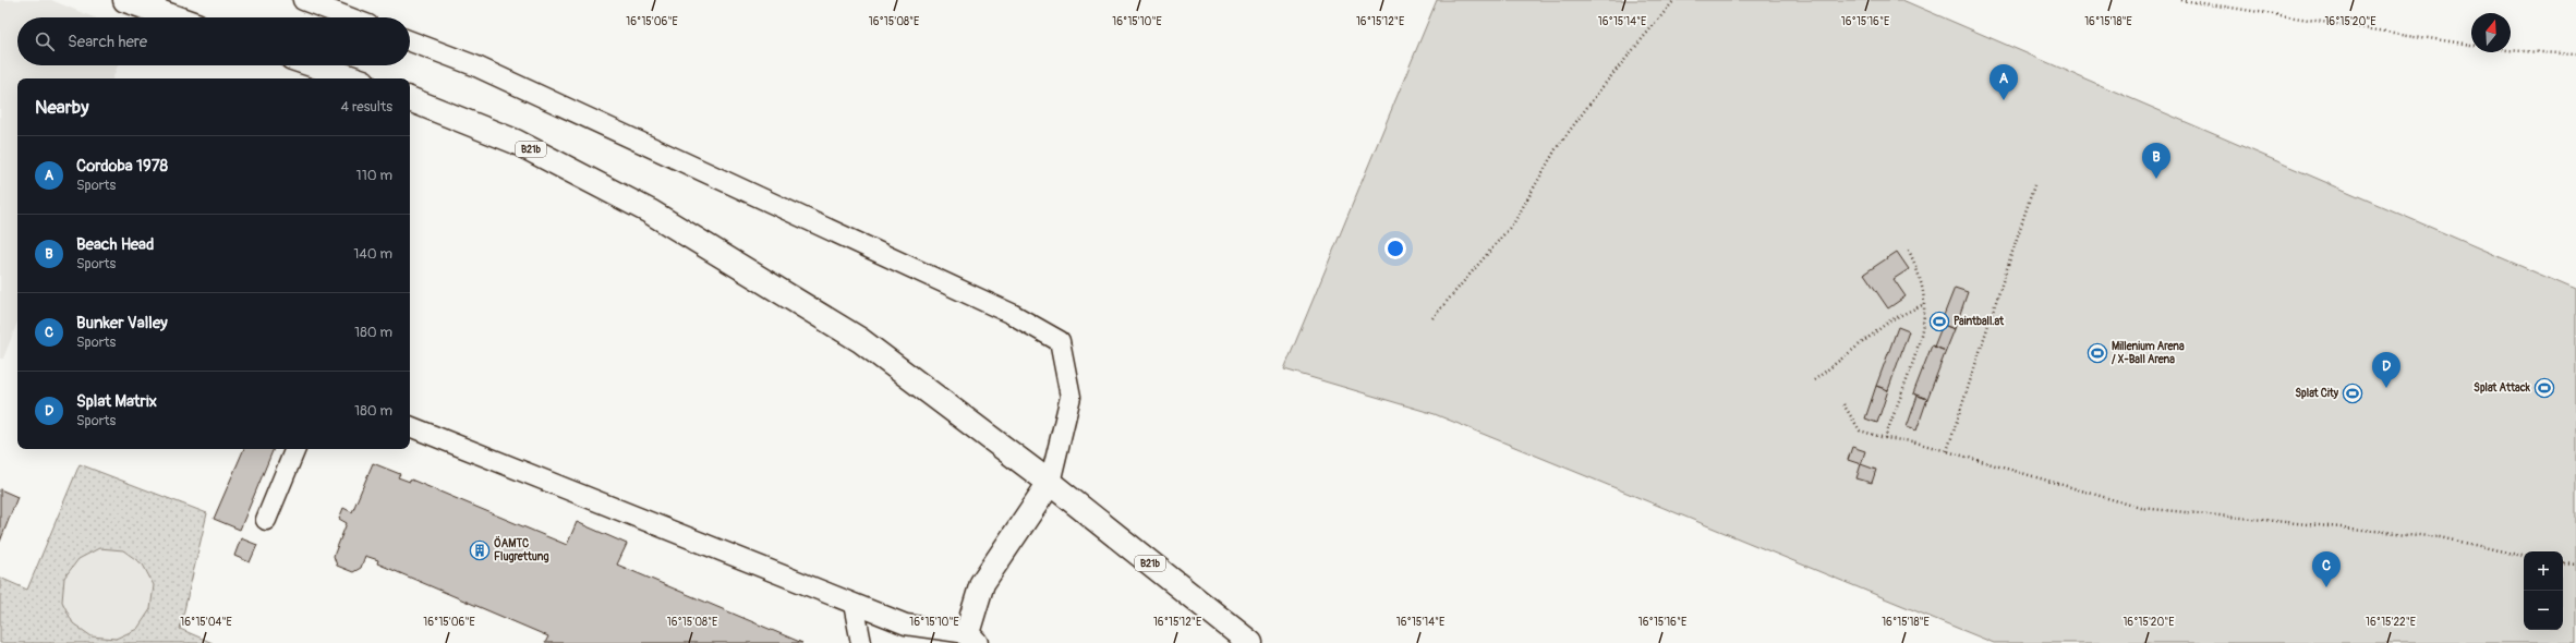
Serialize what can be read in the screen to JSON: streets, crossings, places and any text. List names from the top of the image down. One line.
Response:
{"streets":{"main road":["B21b"]},"places":{"sports":["Paintball.at","Millenium Arena / X-Ball Arena","Splat Attack","Splat City"],"building":["ÖAMTC Flugrettung"]},"north":"top","page":{"search":"Search here","pins":["A","B","D","C"],"heading":["Nearby","4 results"],"list":[{"mark":"A","name":"Cordoba 1978","note":"Sports","value":"110 m"},{"mark":"B","name":"Beach Head","note":"Sports","value":"140 m"},{"mark":"C","name":"Bunker Valley","note":"Sports","value":"180 m"},{"mark":"D","name":"Splat Matrix","note":"Sports","value":"180 m"}],"map_buttons":["+","−"]},"coordinates":["16°15'06\"E","16°15'08\"E","16°15'10\"E","16°15'12\"E","16°15'14\"E","16°15'16\"E","16°15'18\"E","16°15'20\"E","16°15'04\"E","16°15'22\"E"]}
